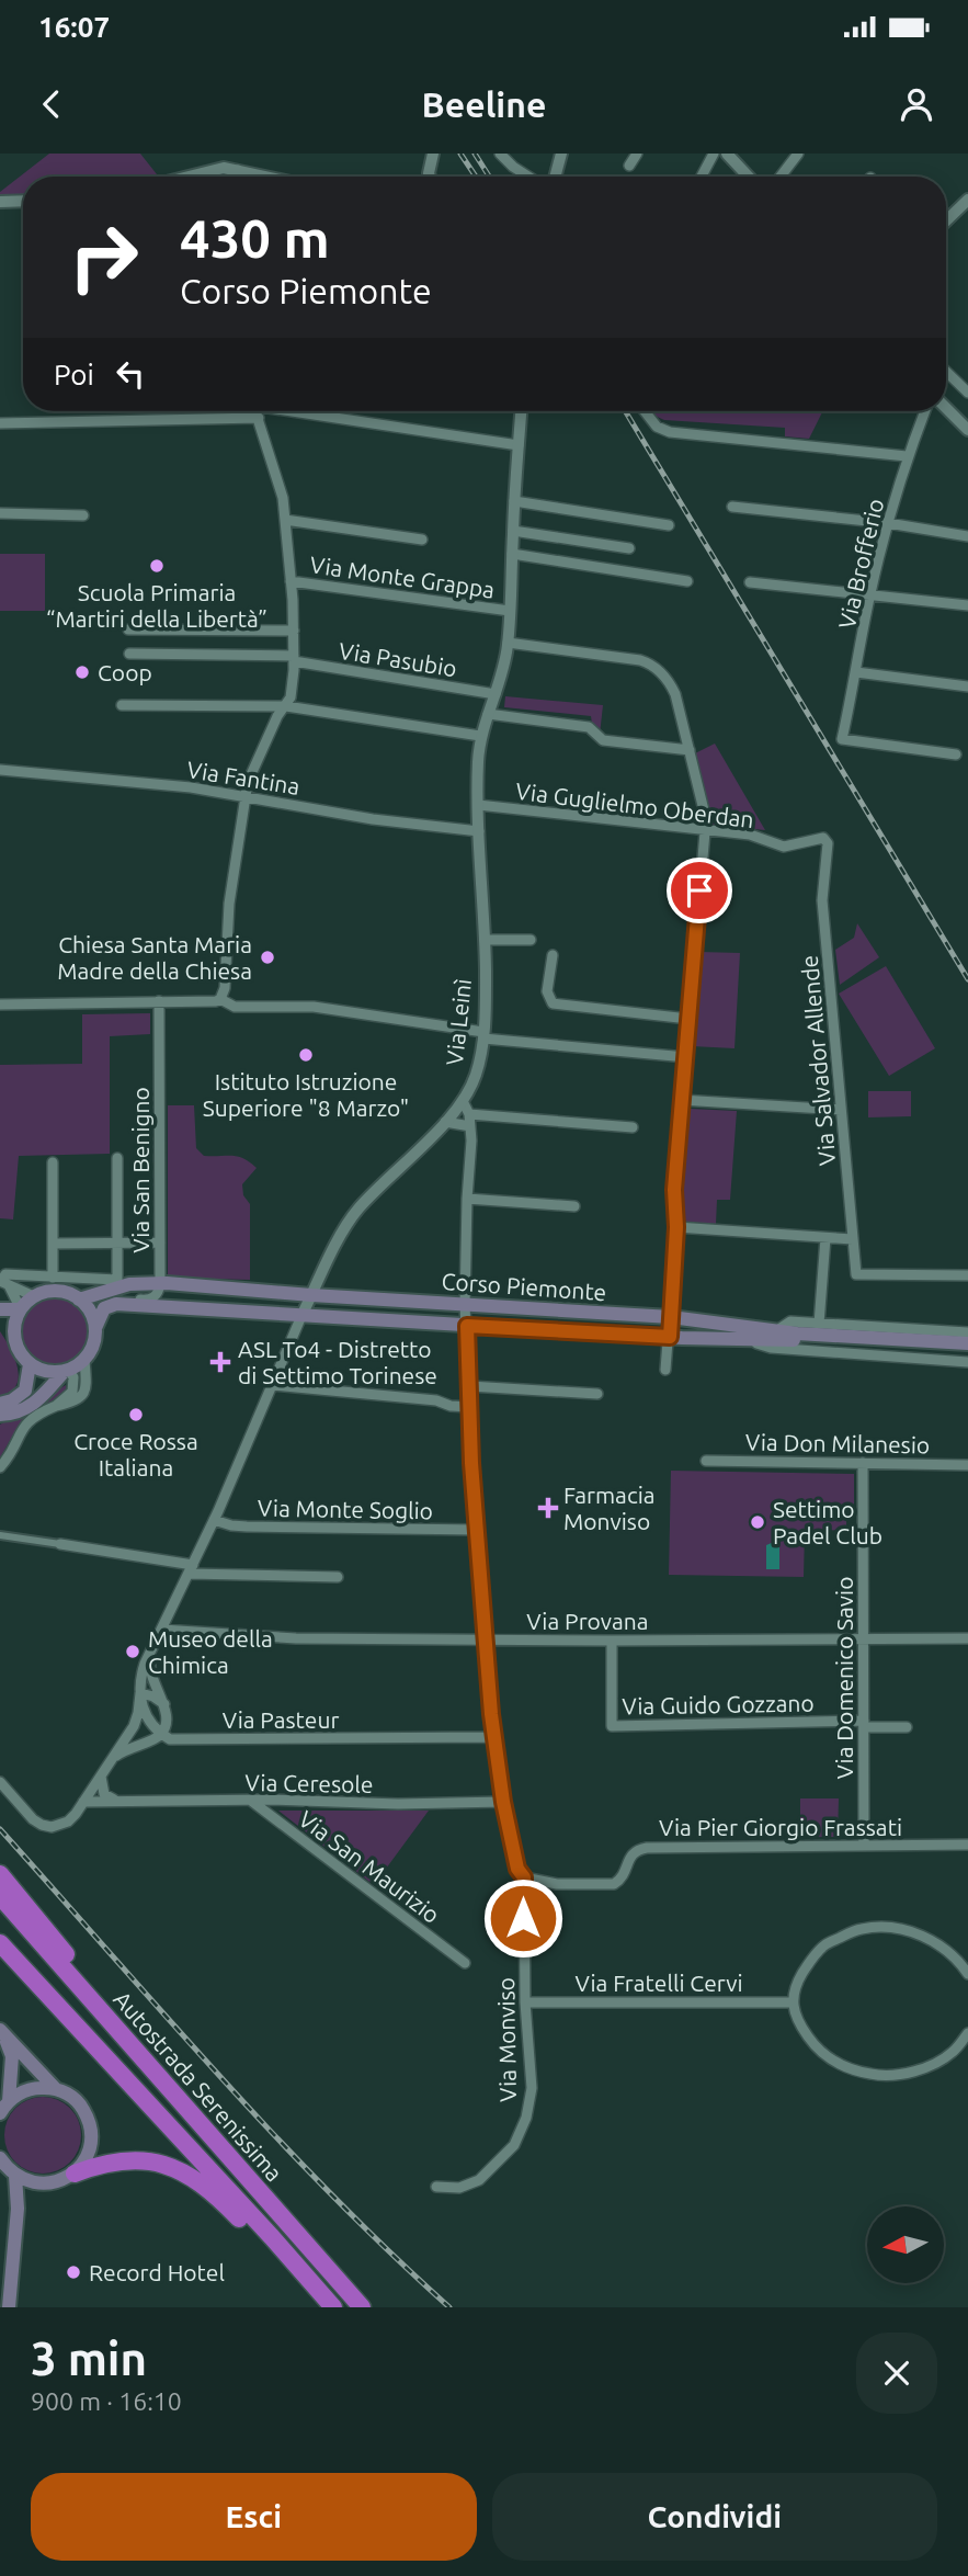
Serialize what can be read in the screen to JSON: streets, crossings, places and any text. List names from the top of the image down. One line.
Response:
{"streets":{"highway":["Autostrada Serenissima"],"main road":["Corso Piemonte"],"street":["Via Brofferio","Via Monte Grappa","Via Pasubio","Via Fantina","Via Guglielmo Oberdan","Via Leinì","Via Salvador Allende","Via San Benigno","Via Don Milanesio","Via Monte Soglio","Via Provana","Via Domenico Savio","Via Guido Gozzano","Via Pasteur","Via Ceresole","Via Pier Giorgio Frassati","Via San Maurizio","Via Fratelli Cervi","Via Monviso"]},"crossings":[["Via Monte Grappa","Via Leinì"],["Via Pasubio","Via Leinì"],["Via Fantina","Via Leinì"],["Via Guglielmo Oberdan","Via Leinì"],["Via Guglielmo Oberdan","Via Salvador Allende"],["Via Leinì","Corso Piemonte"],["Via Leinì","Via Monte Soglio"],["Via Leinì","Via Provana"],["Via Leinì","Via Monviso"],["Via San Benigno","Corso Piemonte"],["Corso Piemonte","Via Monviso"],["Via Don Milanesio","Via Domenico Savio"],["Via Monte Soglio","Via Monviso"],["Via Provana","Via Domenico Savio"],["Via Provana","Via Guido Gozzano"],["Via Provana","Via Monviso"],["Via Domenico Savio","Via Guido Gozzano"],["Via Domenico Savio","Via Pier Giorgio Frassati"],["Via Pasteur","Via Monviso"],["Via Ceresole","Via San Maurizio"],["Via Ceresole","Via Monviso"],["Via Pier Giorgio Frassati","Via Monviso"],["Via Fratelli Cervi","Via Monviso"]],"places":{"other":["Scuola Primaria “Martiri della Libertà”","Coop","Chiesa Santa Maria Madre della Chiesa","Istituto Istruzione Superiore \"8 Marzo\"","Croce Rossa Italiana","Settimo Padel Club","Museo della Chimica","Record Hotel"],"health":["ASL To4 - Distretto di Settimo Torinese","Farmacia Monviso"]},"north":"left","page":{"status":"16:07","header":"Beeline","turn":["430 m","Corso Piemonte"],"then":"Poi","heading":["3 min","900 m · 16:10"],"buttons":["Esci","Condividi"]}}
